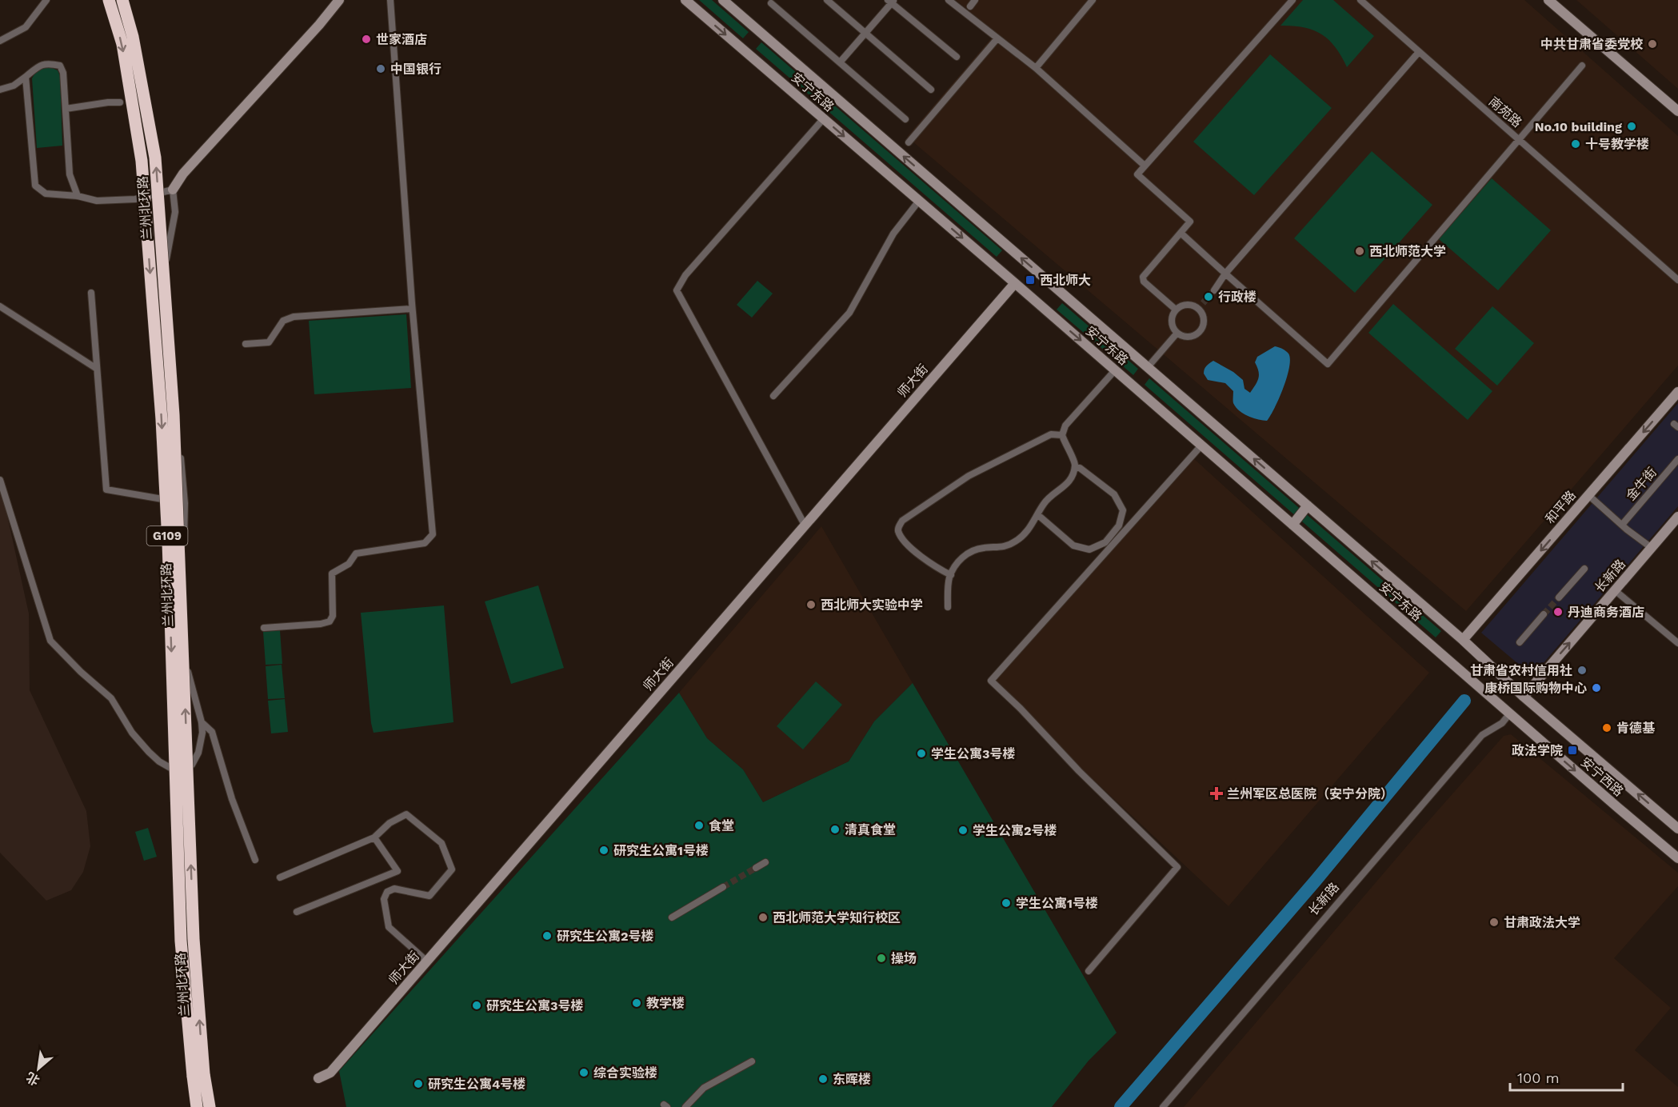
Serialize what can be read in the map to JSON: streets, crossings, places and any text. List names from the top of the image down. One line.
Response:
{"streets":{"highway":["兰州北环路","G109"],"main road":["安宁东路","师大街","和平路","长新路","安宁西路"],"street":["南苑路","金牛街"]},"crossings":[["安宁东路","师大街"],["安宁东路","和平路"],["安宁东路","长新路"],["安宁东路","安宁西路"],["长新路","安宁西路"]],"one_way":["和平路"],"places":{"other":["世家酒店","中共甘肃省委党校","中国银行","No.10 building","十号教学楼","西北师范大学","行政楼","西北师大实验中学","丹迪商务酒店","甘肃省农村信用社","康桥国际购物中心","肯德基","学生公寓3号楼","食堂","清真食堂","学生公寓2号楼","研究生公寓1号楼","学生公寓1号楼","西北师范大学知行校区","甘肃政法大学","研究生公寓2号楼","操场","教学楼","研究生公寓3号楼","综合实验楼","东晖楼","研究生公寓4号楼"],"transit":["西北师大","政法学院"],"health":["兰州军区总医院（安宁分院）"]},"scale_bar":"100 m","north":"bottom left"}
